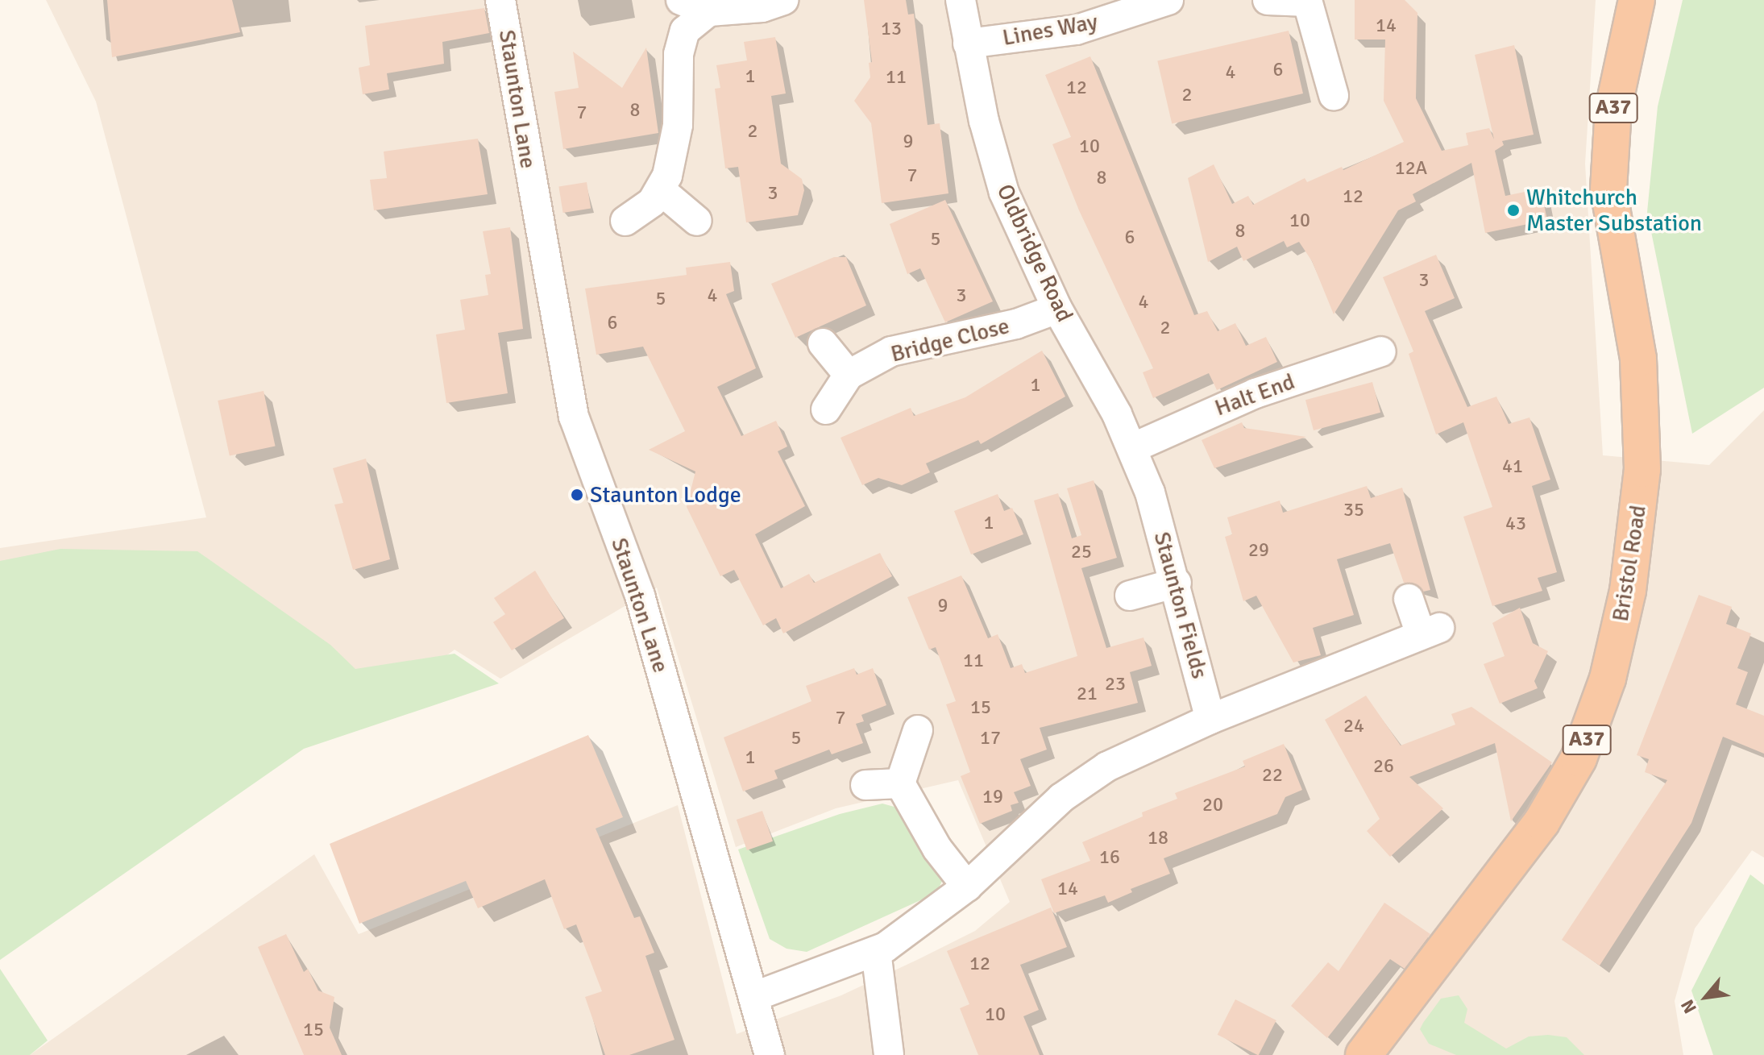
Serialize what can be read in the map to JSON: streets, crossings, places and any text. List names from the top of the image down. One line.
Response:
{"streets":{"highway":["A37","Bristol Road"],"street":["Lines Way","Staunton Lane","Oldbridge Road","Bridge Close","Halt End","Staunton Fields"]},"crossings":[["Lines Way","Oldbridge Road"],["Oldbridge Road","Bridge Close"],["Oldbridge Road","Halt End"],["Oldbridge Road","Staunton Fields"]],"places":["Whitchurch Master Substation","Staunton Lodge"],"house_numbers":["14","13","6","4","1","11","12","2","8","7","2","9","10","12A","7","8","3","12","10","8","6","5","3","4","3","5","4","6","2","1","41","35","1","43","29","25","9","11","23","21","15","7","24","5","17","1","26","22","19","20","18","16","14","12","10","15"],"north":"bottom left"}
